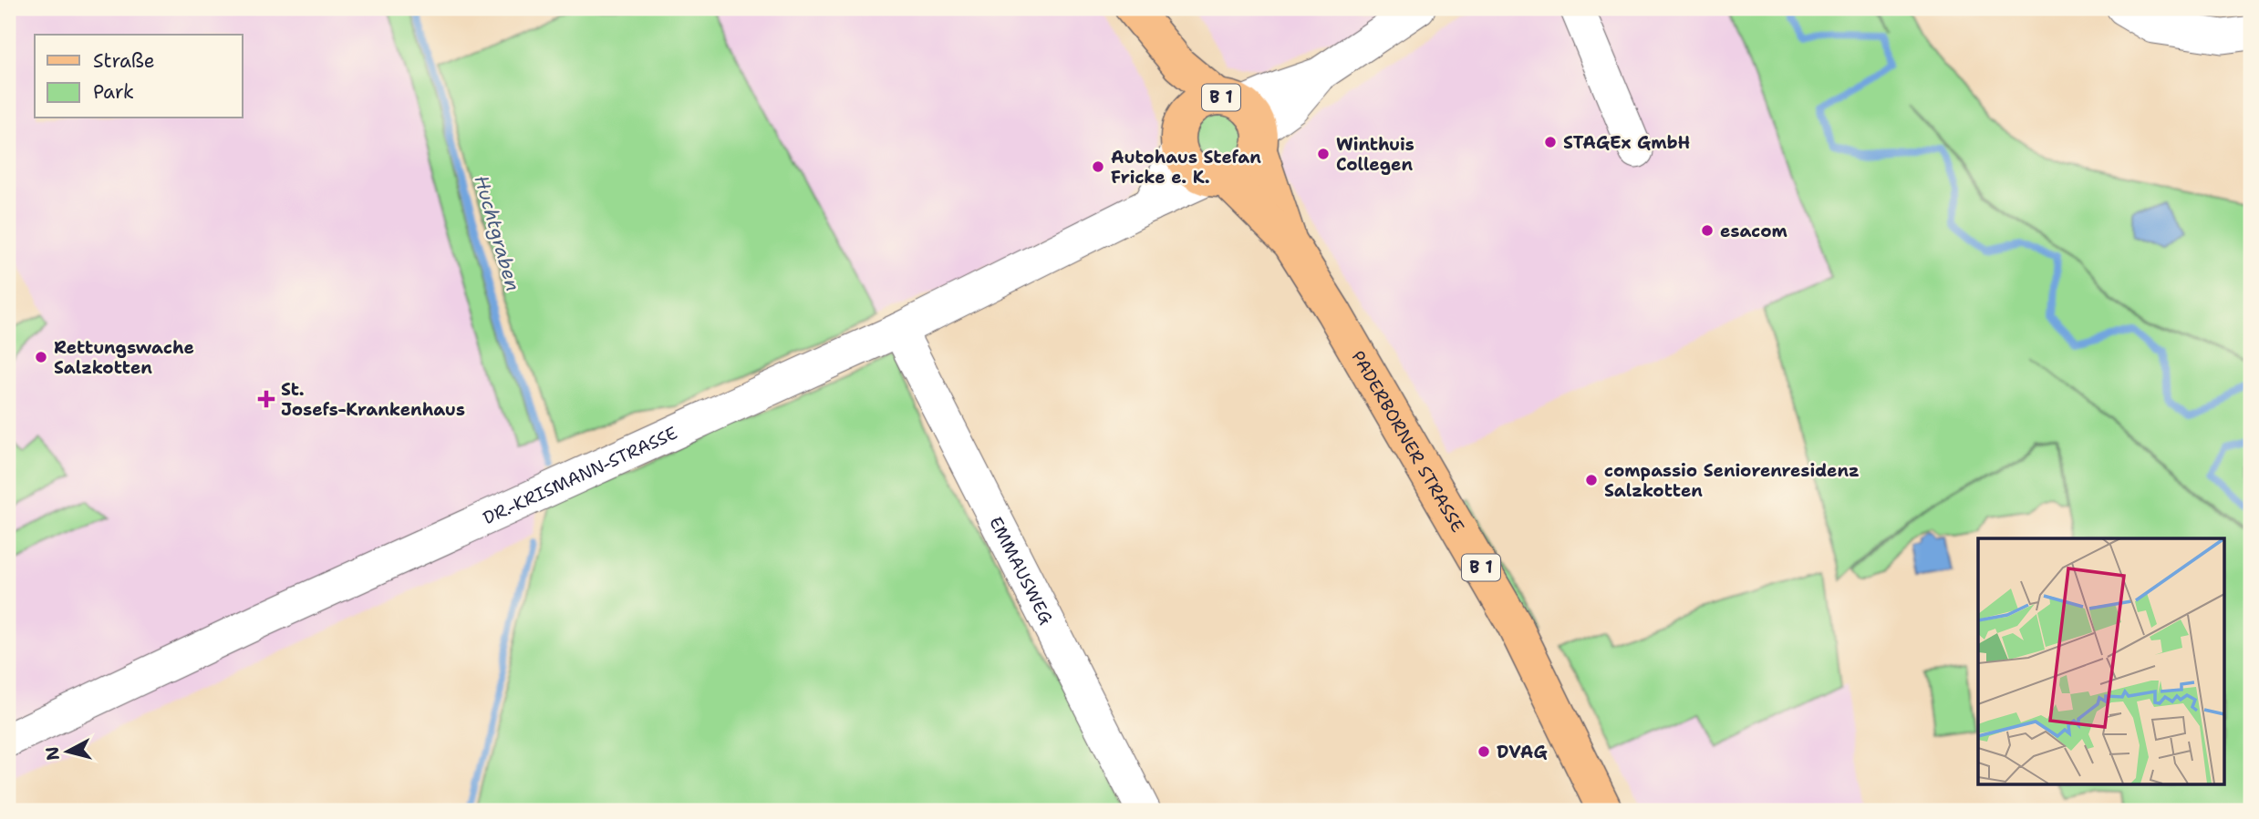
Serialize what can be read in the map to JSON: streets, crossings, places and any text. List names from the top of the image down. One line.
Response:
{"streets":{"main road":["B 1","PADERBORNER STRASSE"],"street":["DR.-KRISMANN-STRASSE","EMMAUSWEG"]},"crossings":[["B 1","PADERBORNER STRASSE"],["B 1","DR.-KRISMANN-STRASSE"],["PADERBORNER STRASSE","DR.-KRISMANN-STRASSE"],["DR.-KRISMANN-STRASSE","EMMAUSWEG"]],"water":["Huchtgraben"],"places":{"other":["STAGEx GmbH","Winthuis Collegen","Autohaus Stefan Fricke e. K.","esacom","Rettungswache Salzkotten","compassio Seniorenresidenz Salzkotten","DVAG"],"health":["St. Josefs-Krankenhaus"]},"legend":["Straße","Park"],"north":"left"}
